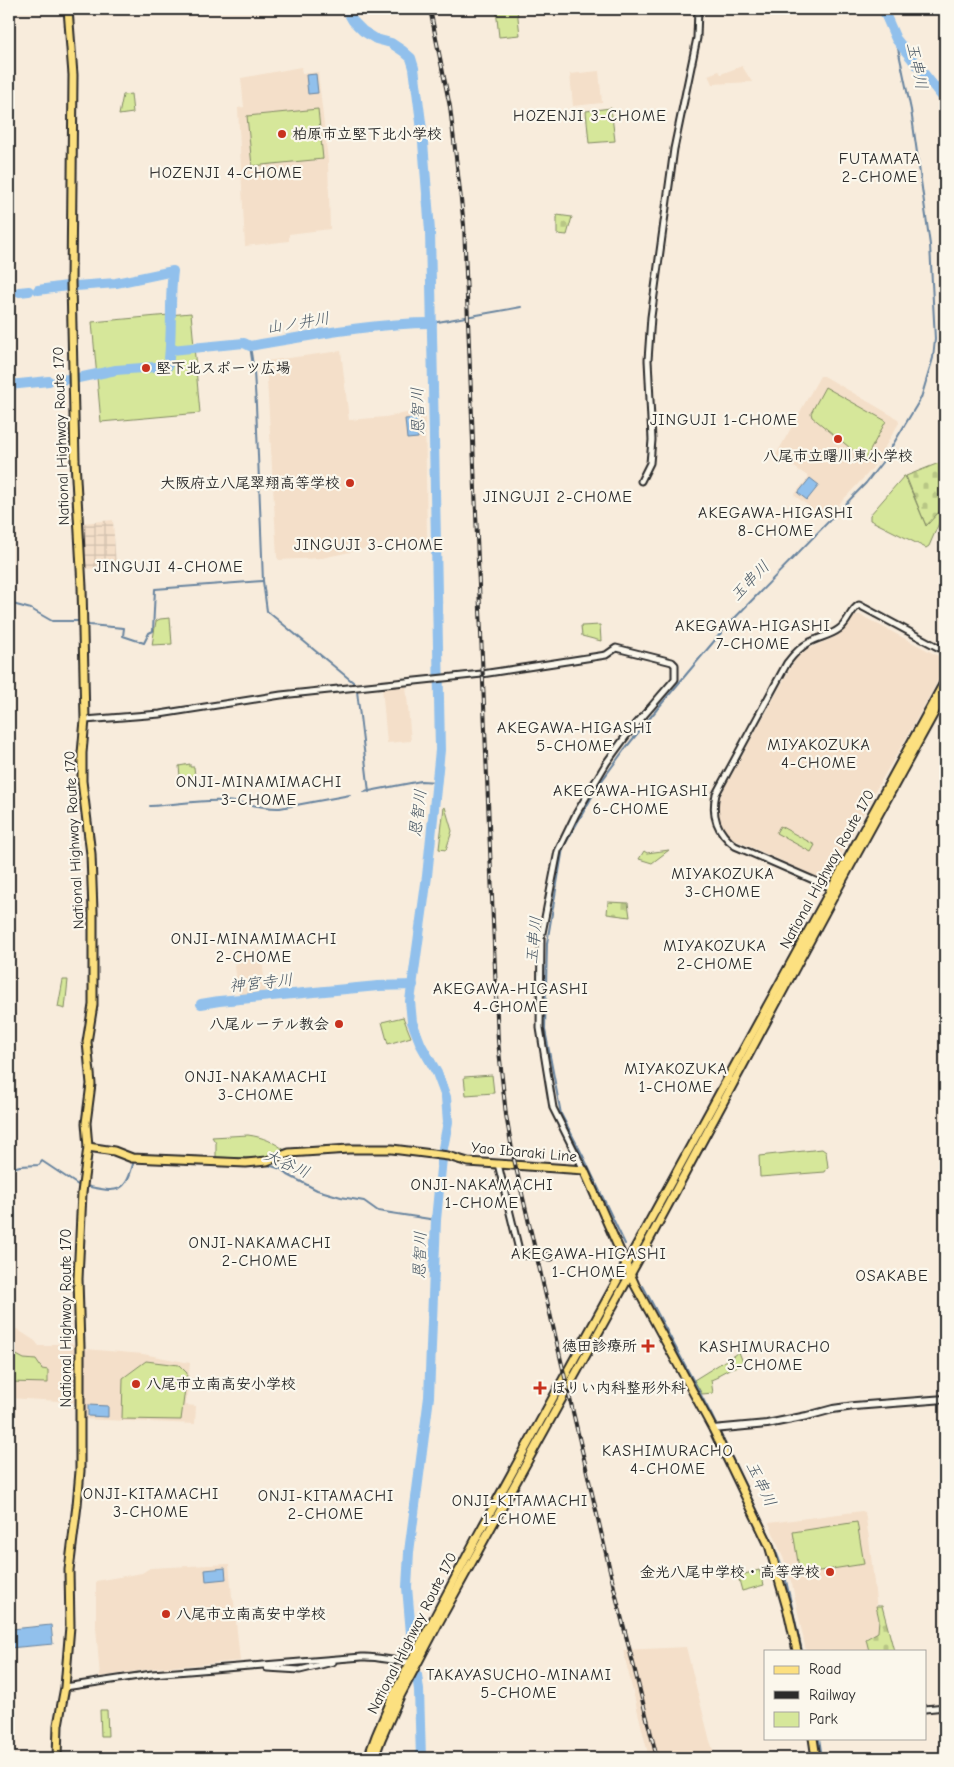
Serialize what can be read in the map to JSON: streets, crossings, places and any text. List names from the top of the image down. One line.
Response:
{"streets":{"main road":["National Highway Route 170","Yao Ibaraki Line"]},"crossings":[["National Highway Route 170","Yao Ibaraki Line"]],"districts":["HOZENJI 3-CHOME","FUTAMATA 2-CHOME","HOZENJI 4-CHOME","JINGUJI 1-CHOME","JINGUJI 2-CHOME","AKEGAWA-HIGASHI 8-CHOME","JINGUJI 3-CHOME","JINGUJI 4-CHOME","AKEGAWA-HIGASHI 7-CHOME","AKEGAWA-HIGASHI 5-CHOME","MIYAKOZUKA 4-CHOME","ONJI-MINAMIMACHI 3-CHOME","AKEGAWA-HIGASHI 6-CHOME","MIYAKOZUKA 3-CHOME","ONJI-MINAMIMACHI 2-CHOME","MIYAKOZUKA 2-CHOME","AKEGAWA-HIGASHI 4-CHOME","MIYAKOZUKA 1-CHOME","ONJI-NAKAMACHI 3-CHOME","ONJI-NAKAMACHI 1-CHOME","ONJI-NAKAMACHI 2-CHOME","AKEGAWA-HIGASHI 1-CHOME","OSAKABE","KASHIMURACHO 3-CHOME","KASHIMURACHO 4-CHOME","ONJI-KITAMACHI 3-CHOME","ONJI-KITAMACHI 2-CHOME","ONJI-KITAMACHI 1-CHOME","TAKAYASUCHO-MINAMI 5-CHOME"],"water":["玉串川","山ノ井川","恩智川","神宮寺川","大谷川"],"places":{"other":["柏原市立堅下北小学校","堅下北スポーツ広場","八尾市立曙川東小学校","大阪府立八尾翠翔高等学校","八尾ルーテル教会","八尾市立南高安小学校","金光八尾中学校・高等学校","八尾市立南高安中学校"],"health":["徳田診療所","ほりい内科整形外科"]},"legend":["Road","Railway","Park"]}
